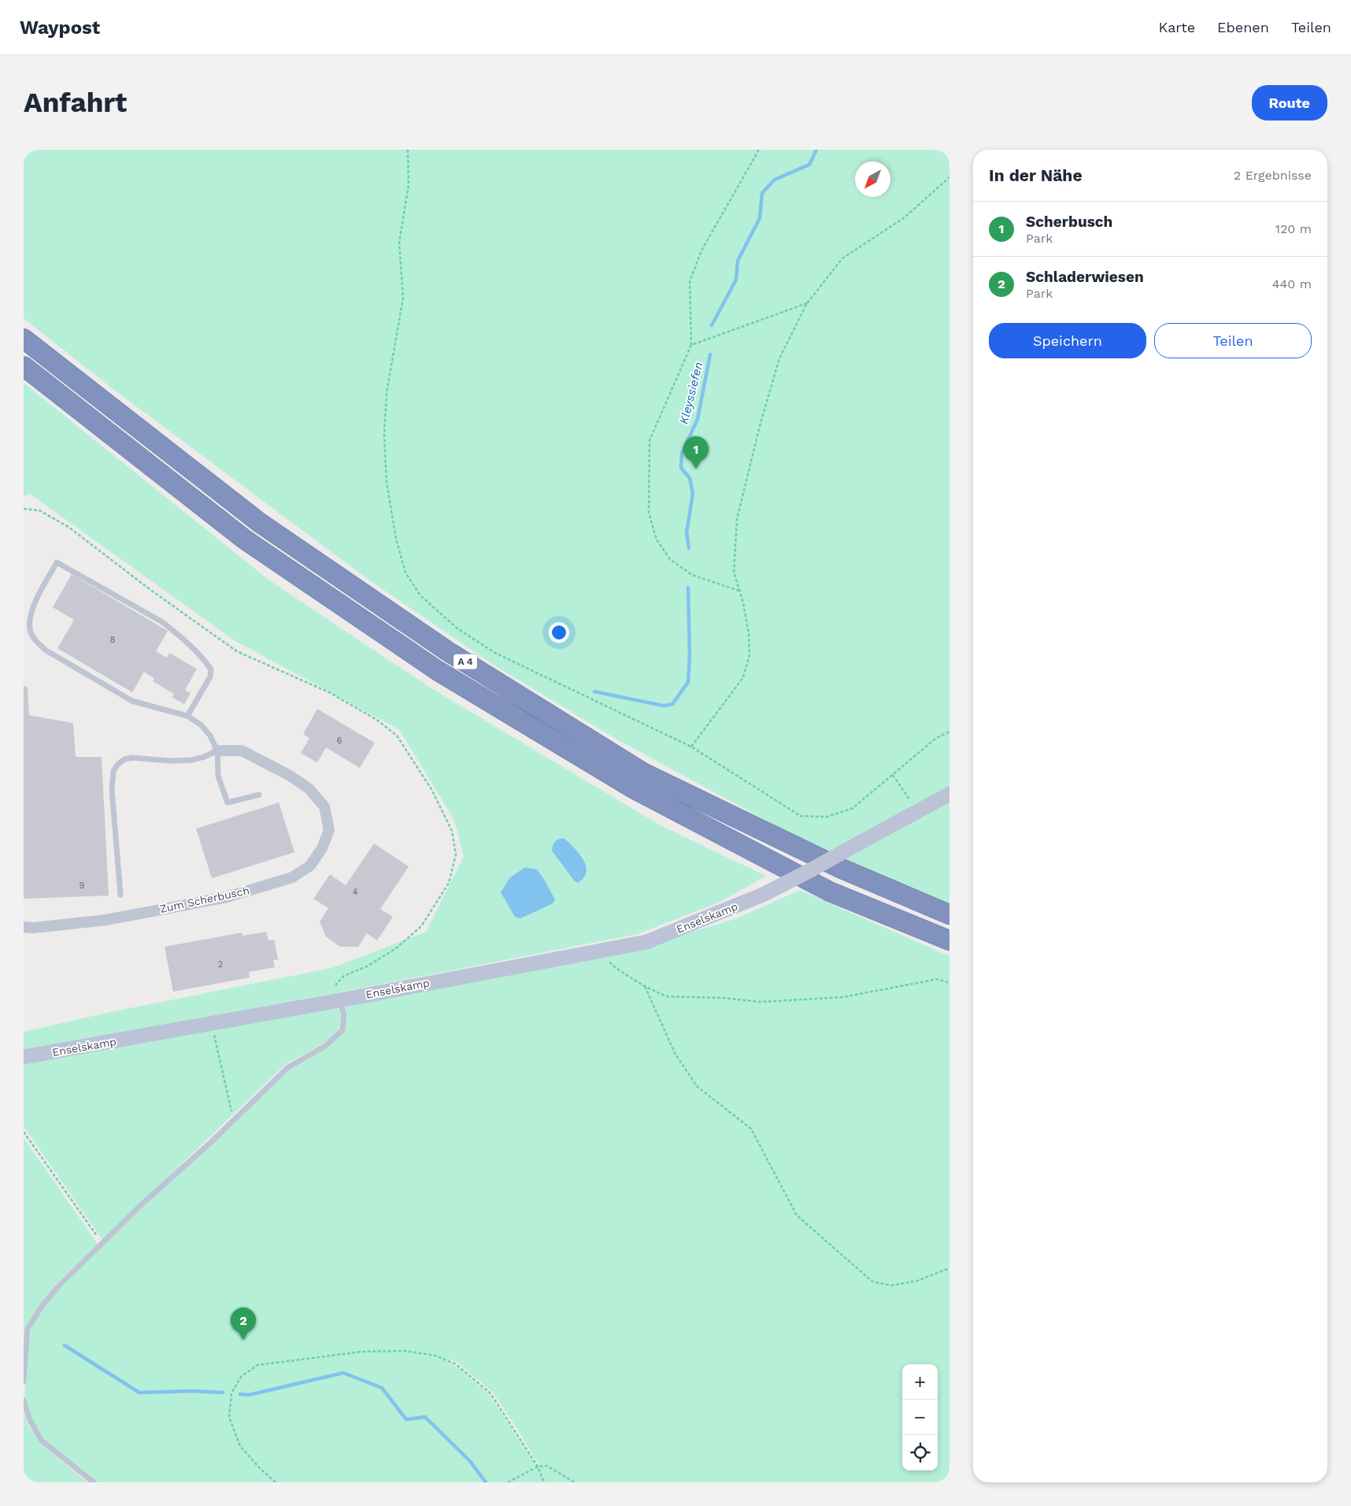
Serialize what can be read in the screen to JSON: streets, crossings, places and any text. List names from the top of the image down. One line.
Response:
{"streets":{"highway":["A 4"],"main road":["Enselskamp"],"street":["Zum Scherbusch"]},"water":["Kleyssiefen"],"house_numbers":["8","6","9","4","2"],"north":"bottom left","page":{"header":"Waypost","nav":["Karte","Ebenen","Teilen"],"buttons":["Route",["Speichern","Teilen"]],"title":"Anfahrt","heading":["In der Nähe","2 Ergebnisse"],"list":[{"mark":"1","name":"Scherbusch","note":"Park","value":"120 m"},{"mark":"2","name":"Schladerwiesen","note":"Park","value":"440 m"}],"pins":["1","2"],"map_buttons":["+","−"]}}
